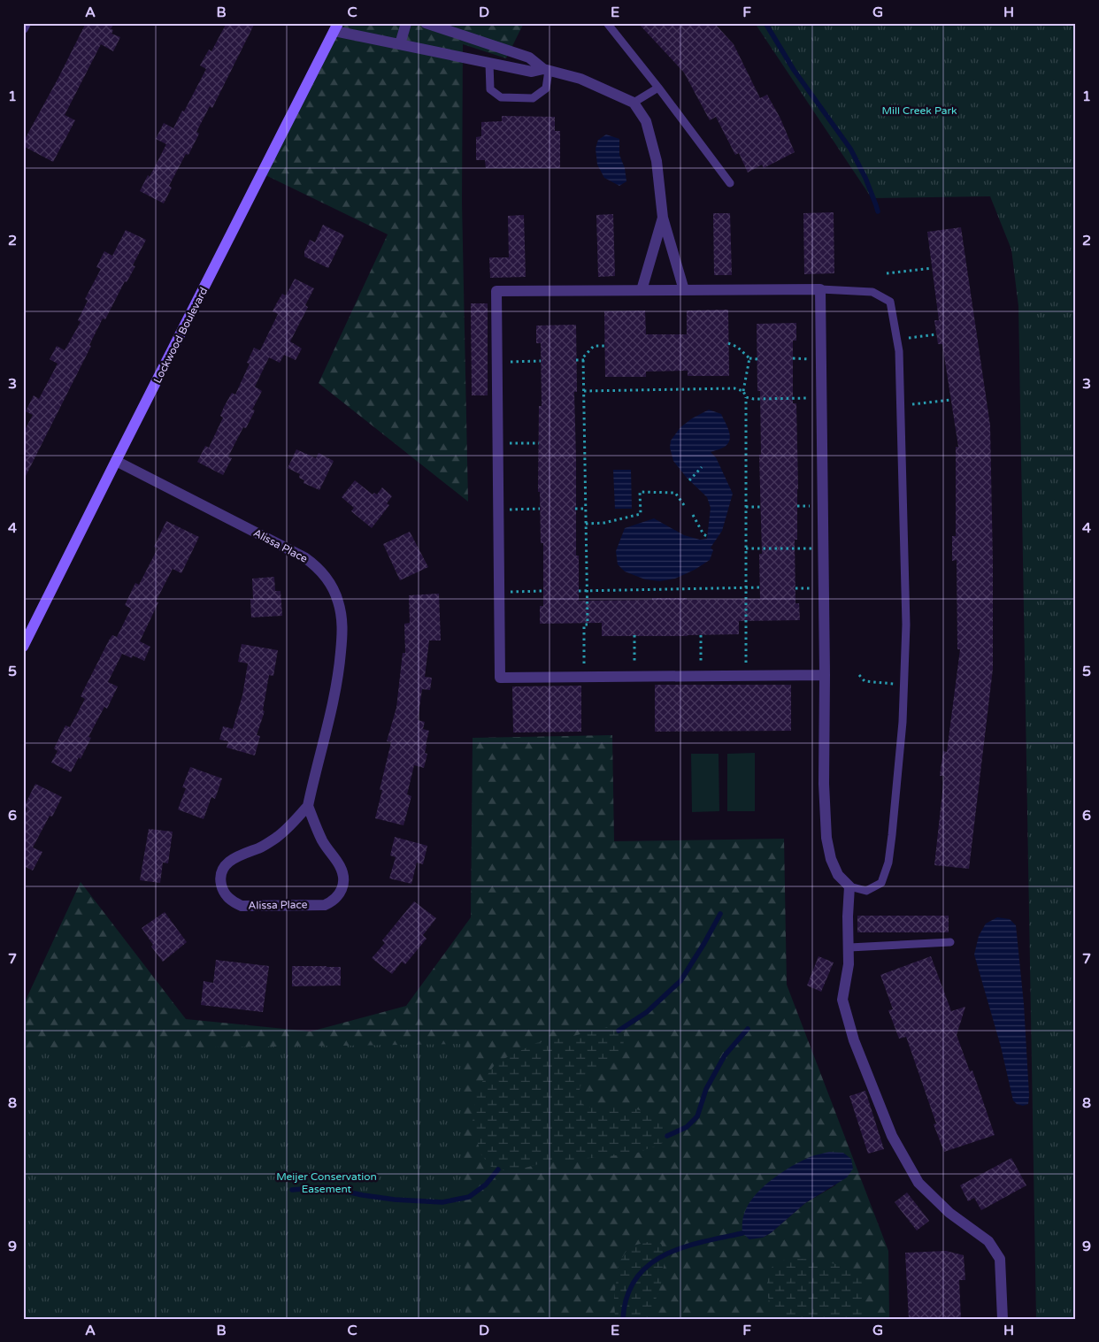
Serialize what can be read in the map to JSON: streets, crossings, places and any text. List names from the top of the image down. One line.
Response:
{"streets":{"main road":["Lockwood Boulevard"],"street":["Alissa Place"]},"crossings":[["Lockwood Boulevard","Alissa Place"]],"parks":["Mill Creek Park","Meijer Conservation Easement"],"grid":{"columns":["A","B","C","D","E","F","G","H"],"rows":["1","2","3","4","5","6","7","8","9"]}}
